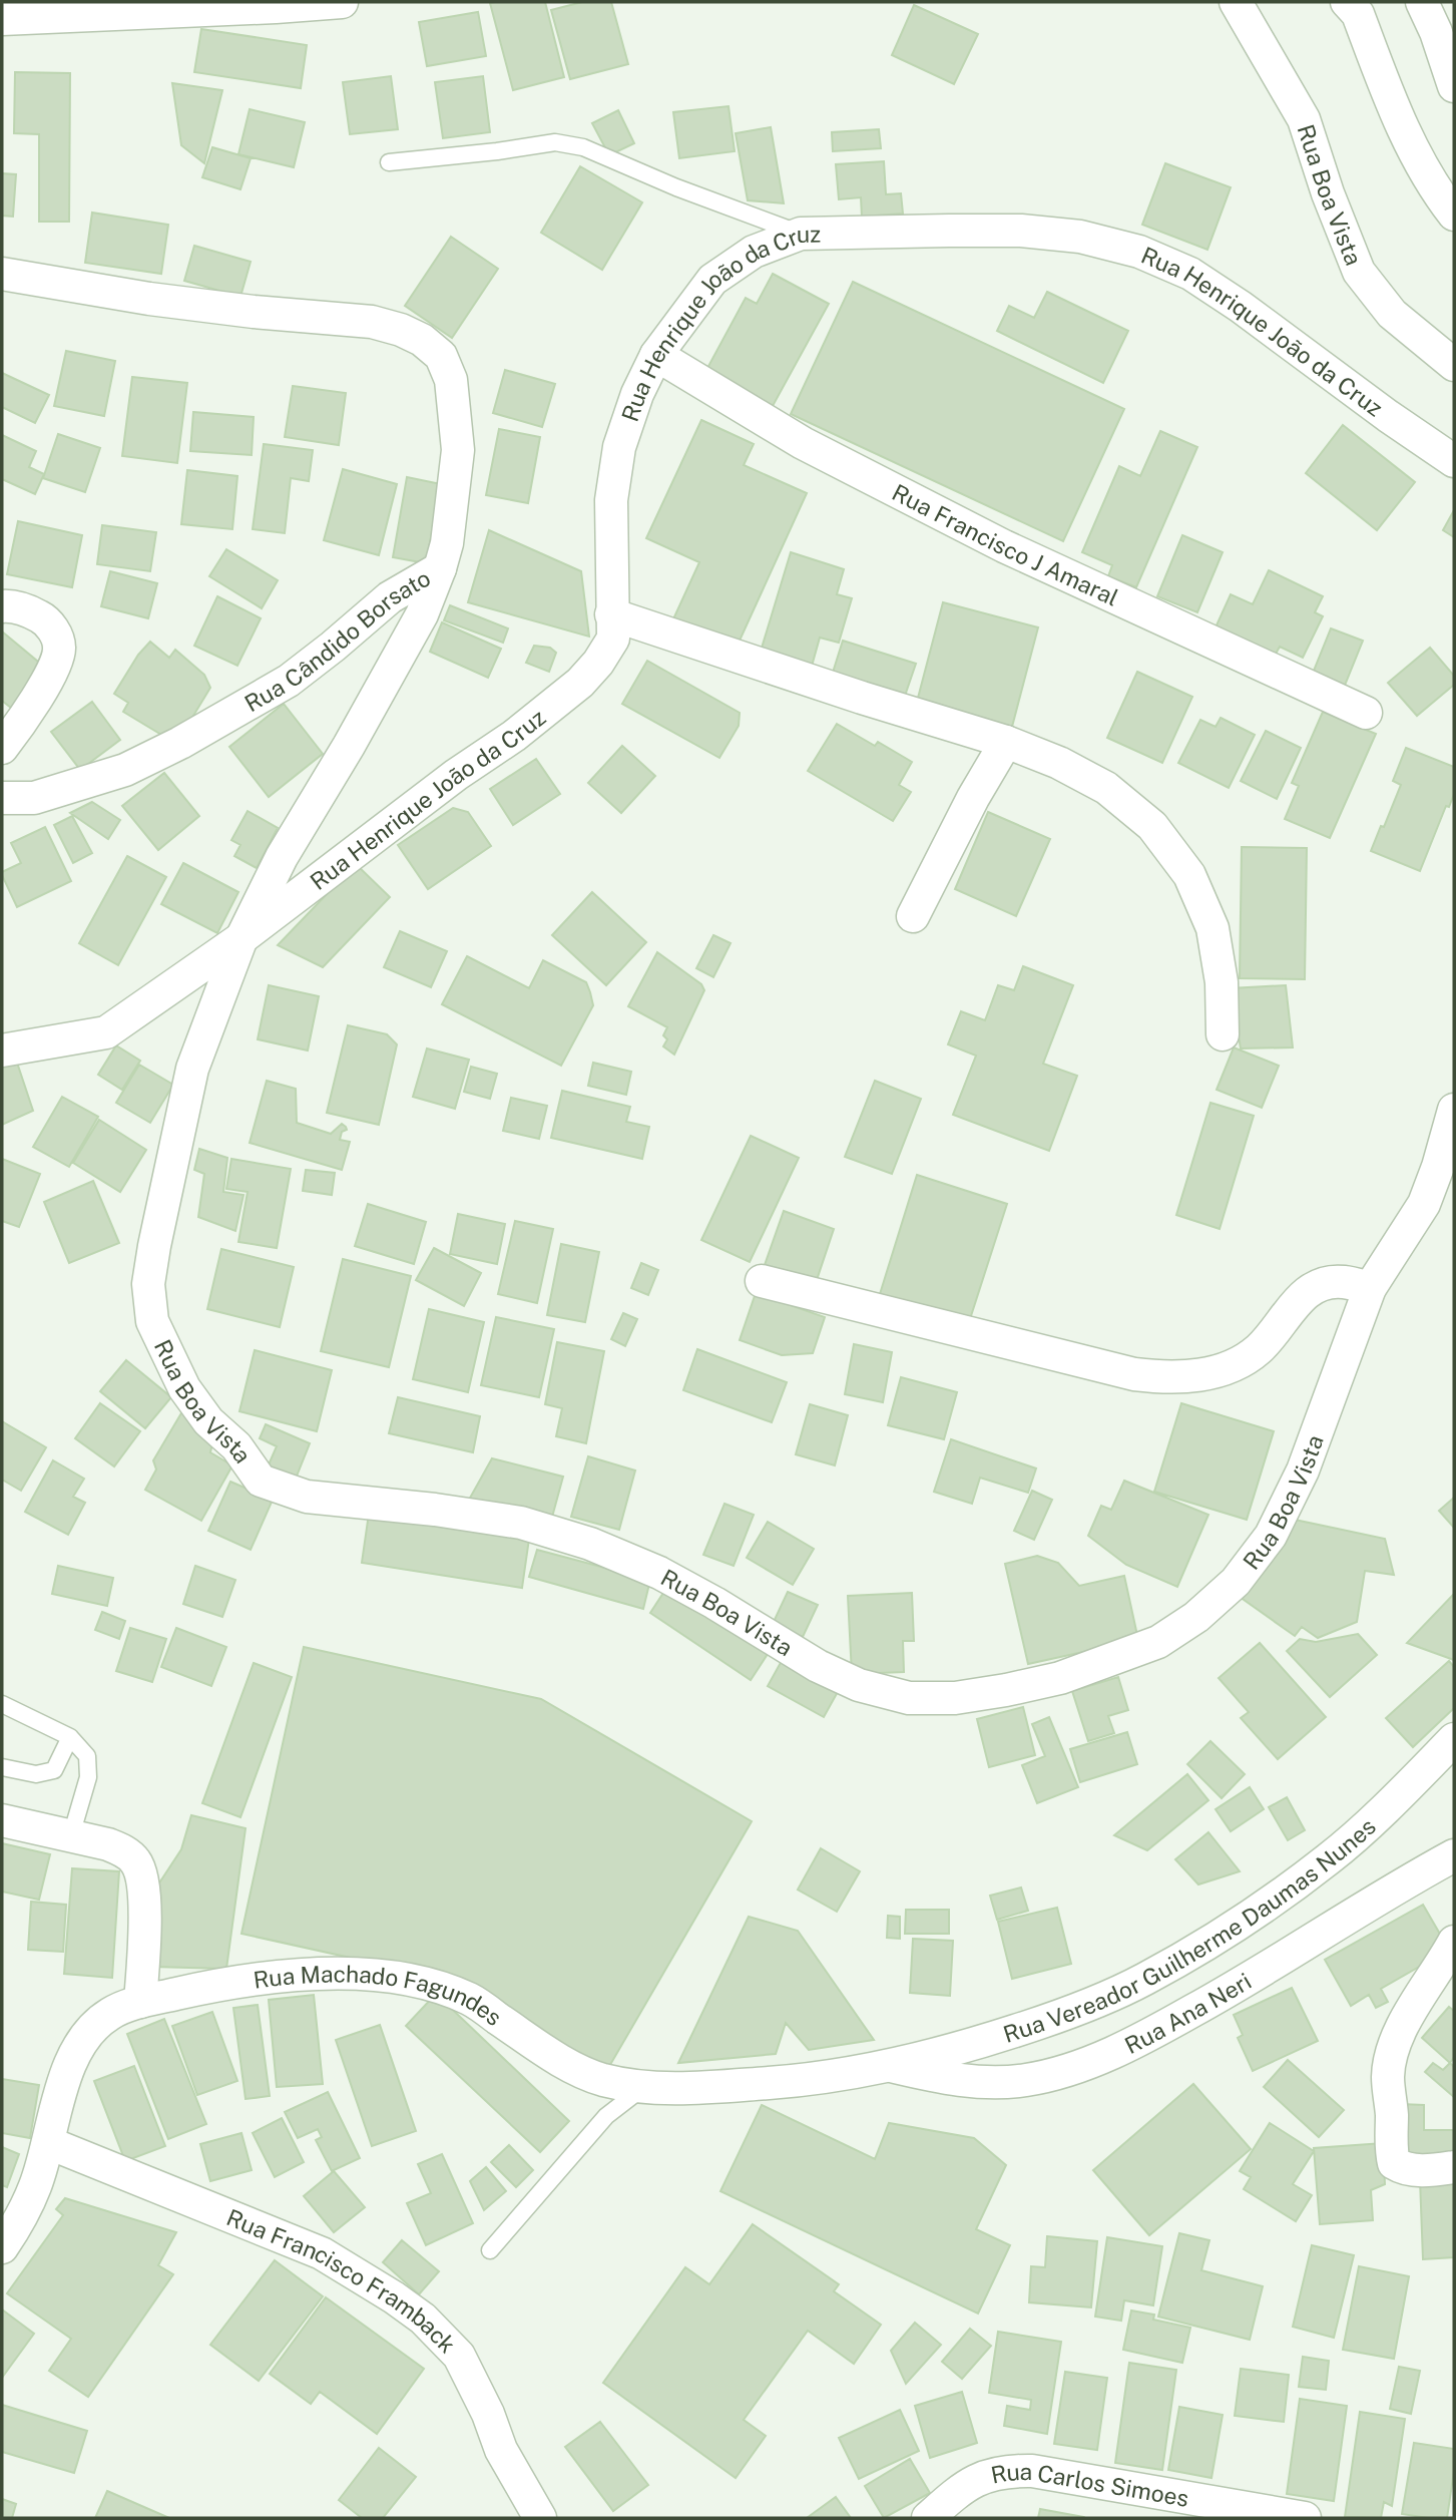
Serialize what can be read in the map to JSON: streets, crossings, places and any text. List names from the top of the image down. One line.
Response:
{"streets":{"street":["Rua Boa Vista","Rua Henrique João da Cruz","Rua Francisco J Amaral","Rua Cândido Borsato","Rua Vereador Guilherme Daumas Nunes","Rua Machado Fagundes","Rua Ana Neri","Rua Francisco Framback","Rua Carlos Simoes"]},"crossings":[["Rua Boa Vista","Rua Henrique João da Cruz"],["Rua Boa Vista","Rua Cândido Borsato"],["Rua Henrique João da Cruz","Rua Francisco J Amaral"],["Rua Henrique João da Cruz","Rua Cândido Borsato"],["Rua Vereador Guilherme Daumas Nunes","Rua Machado Fagundes"],["Rua Vereador Guilherme Daumas Nunes","Rua Ana Neri"],["Rua Machado Fagundes","Rua Ana Neri"],["Rua Machado Fagundes","Rua Francisco Framback"]]}
